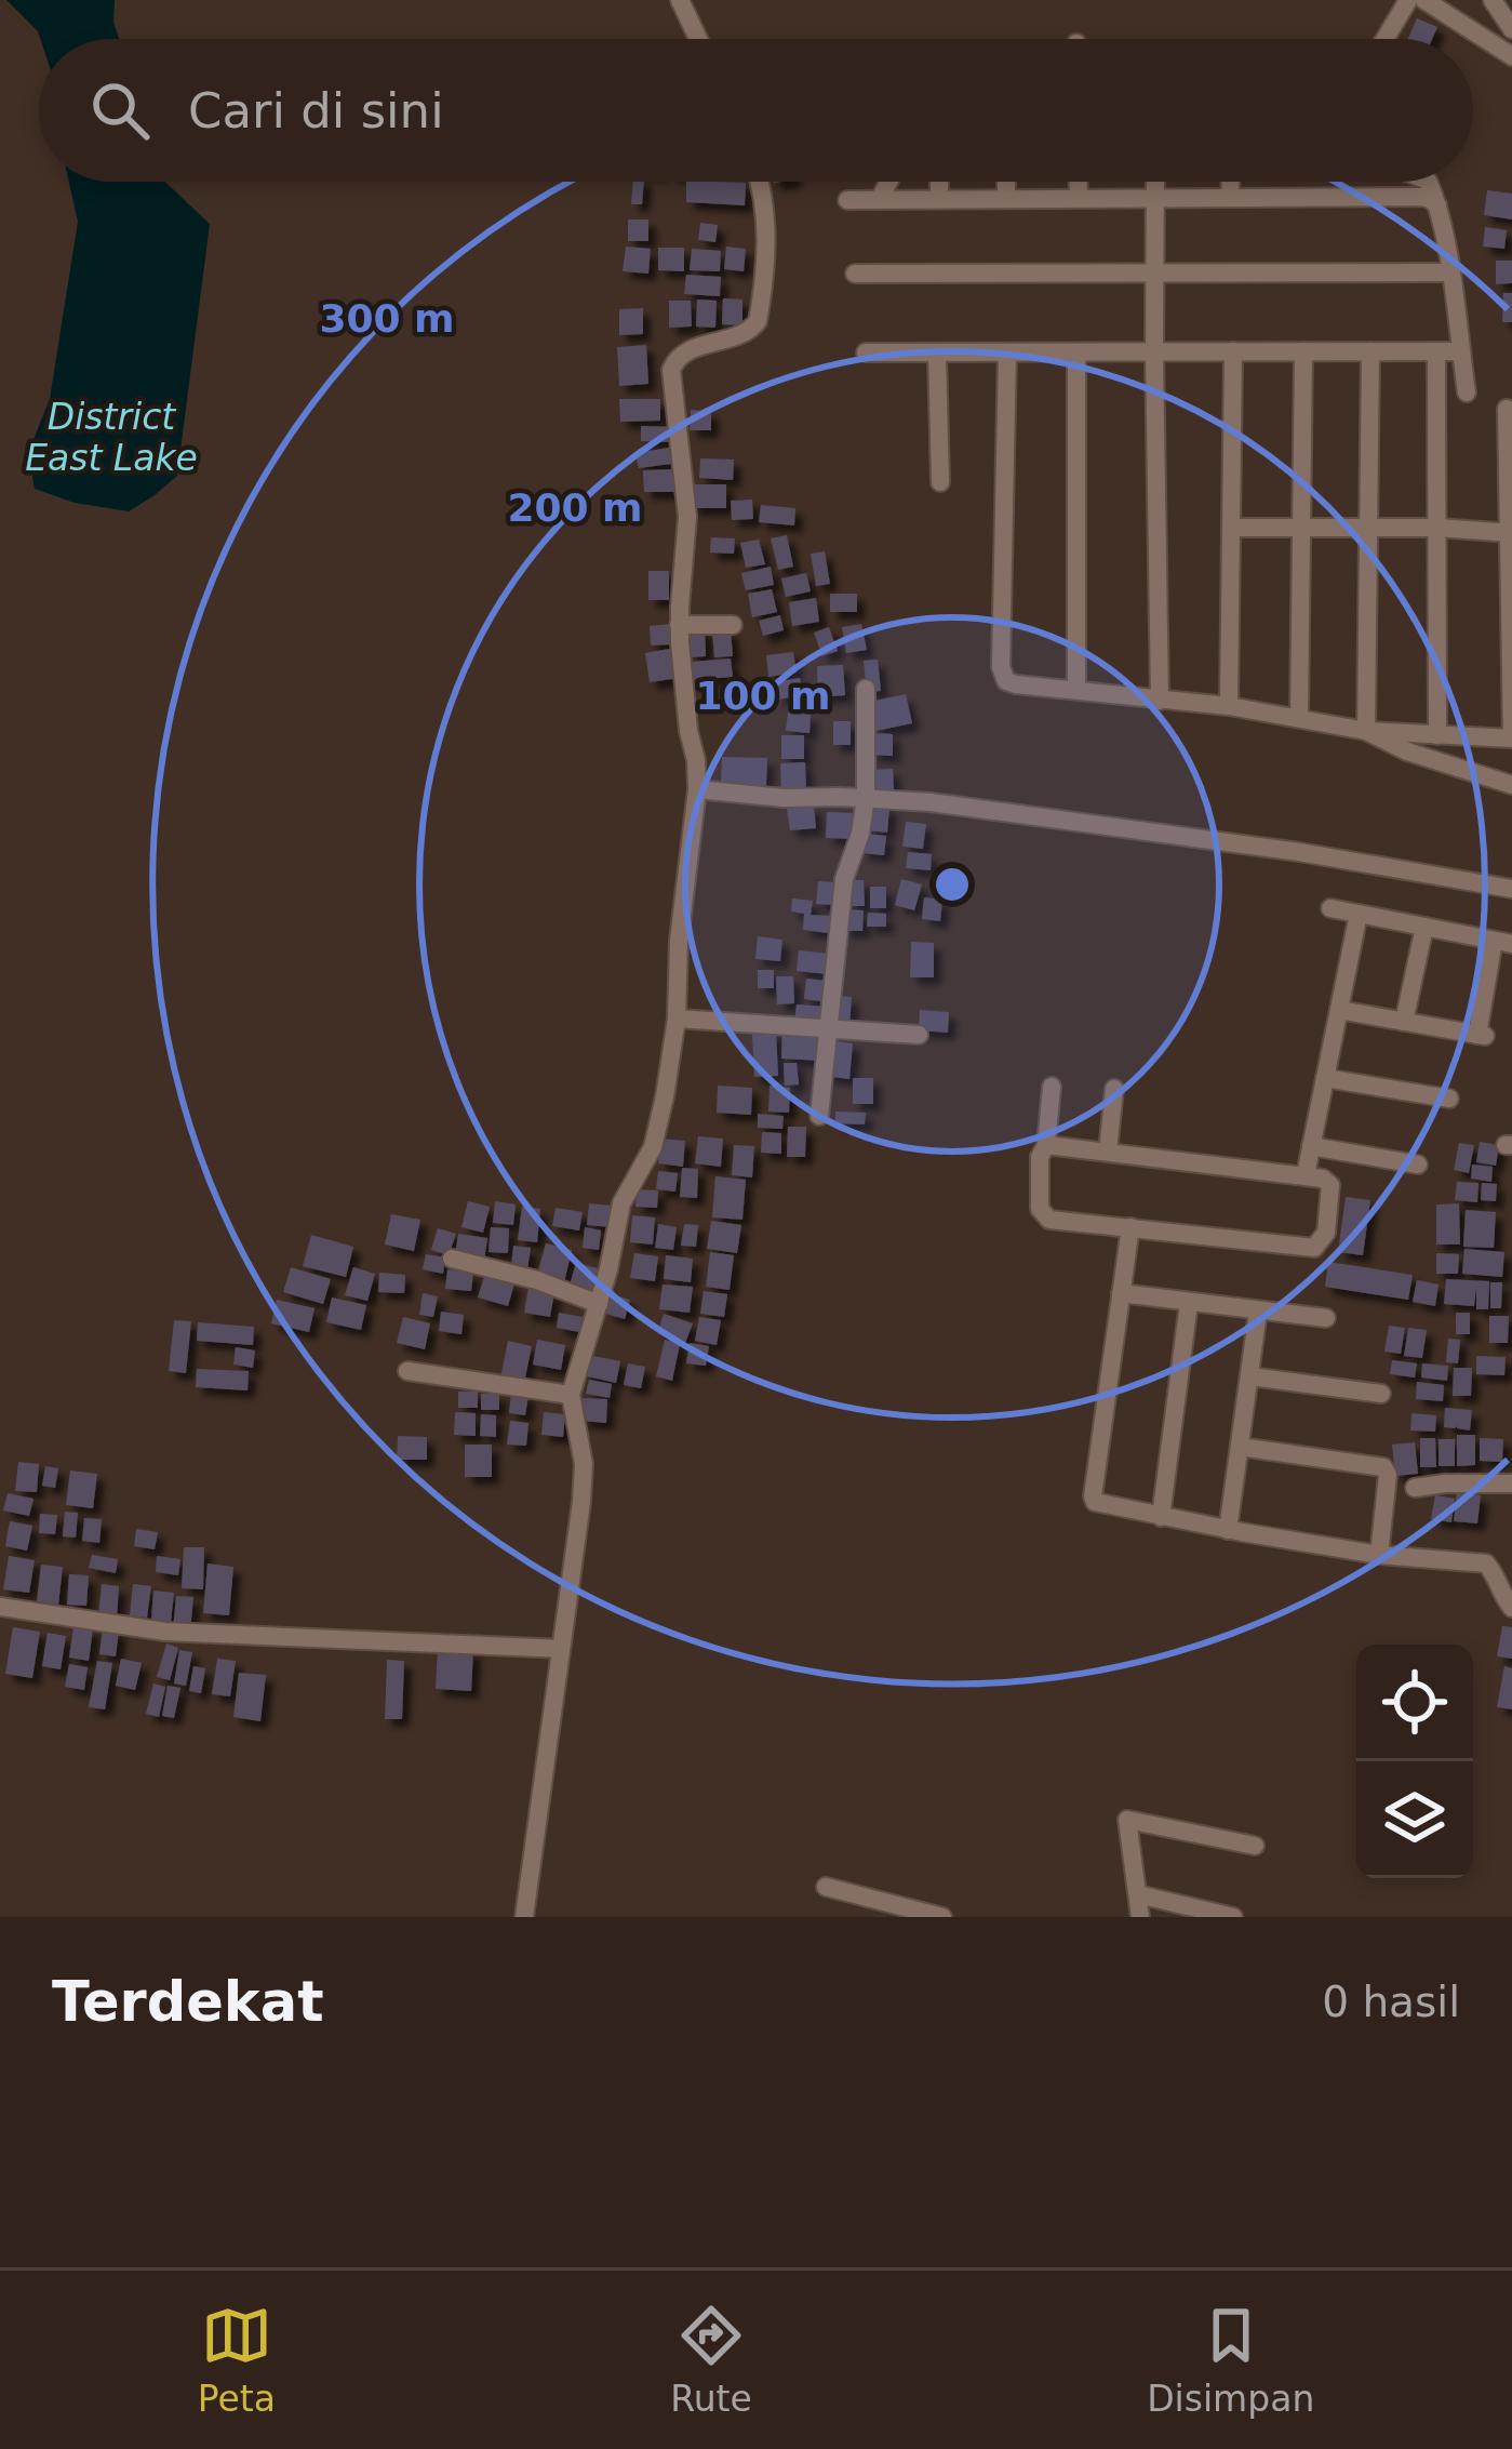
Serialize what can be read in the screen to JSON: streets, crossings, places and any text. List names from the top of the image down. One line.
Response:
{"water":["District East Lake"],"page":{"search":"Cari di sini","heading":["Terdekat","0 hasil"],"nav":["Peta","Rute","Disimpan"]},"rings":["300 m","200 m","100 m"]}
